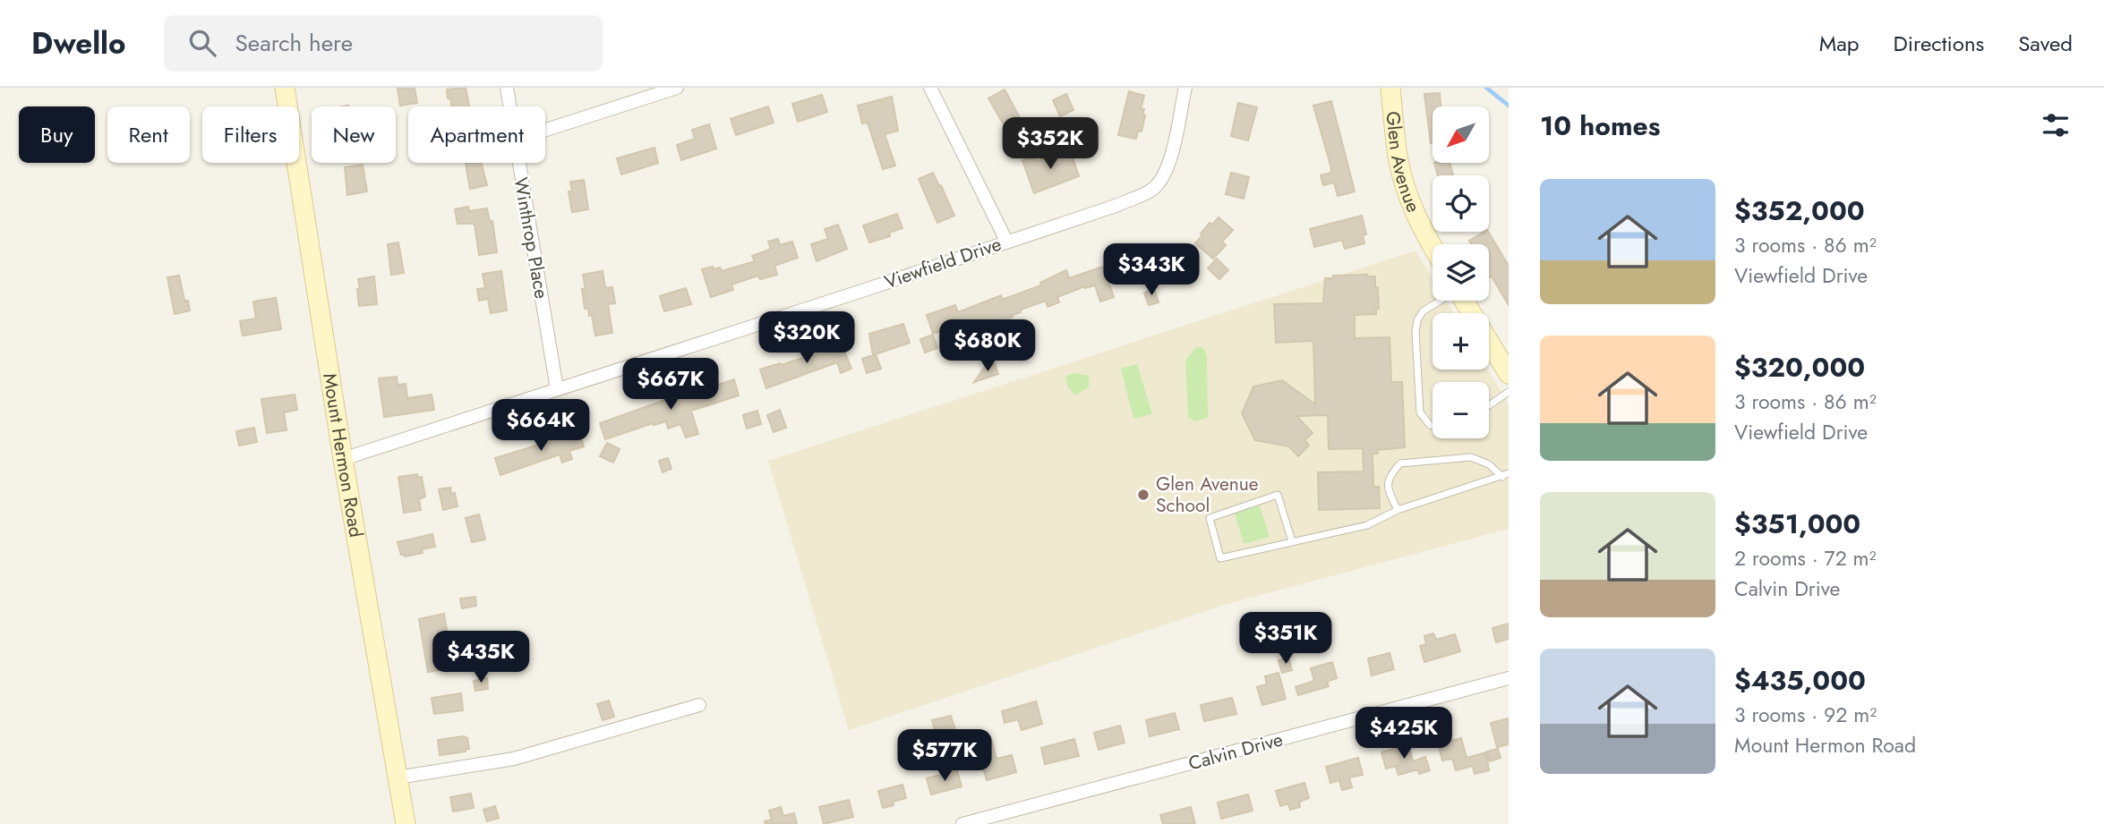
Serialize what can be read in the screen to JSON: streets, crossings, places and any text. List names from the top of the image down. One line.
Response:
{"streets":{"main road":["Glen Avenue","Mount Hermon Road"],"street":["Winthrop Place","Viewfield Drive","Calvin Drive"]},"crossings":[["Winthrop Place","Viewfield Drive"],["Viewfield Drive","Mount Hermon Road"]],"places":["Glen Avenue School"],"north":"bottom left","page":{"header":"Dwello","search":"Search here","nav":["Map","Directions","Saved"],"heading":"10 homes","map_buttons":["+","−"],"chip":["Buy","Rent","Filters","New","Apartment"],"price":["$352K","$343K","$320K","$680K","$667K","$664K","$351K","$435K","$425K","$577K"],"list":[{"name":"$352,000","note":"3 rooms · 86 m² · Viewfield Drive"},{"name":"$320,000","note":"3 rooms · 86 m² · Viewfield Drive"},{"name":"$351,000","note":"2 rooms · 72 m² · Calvin Drive"},{"name":"$435,000","note":"3 rooms · 92 m² · Mount Hermon Road"}]}}
